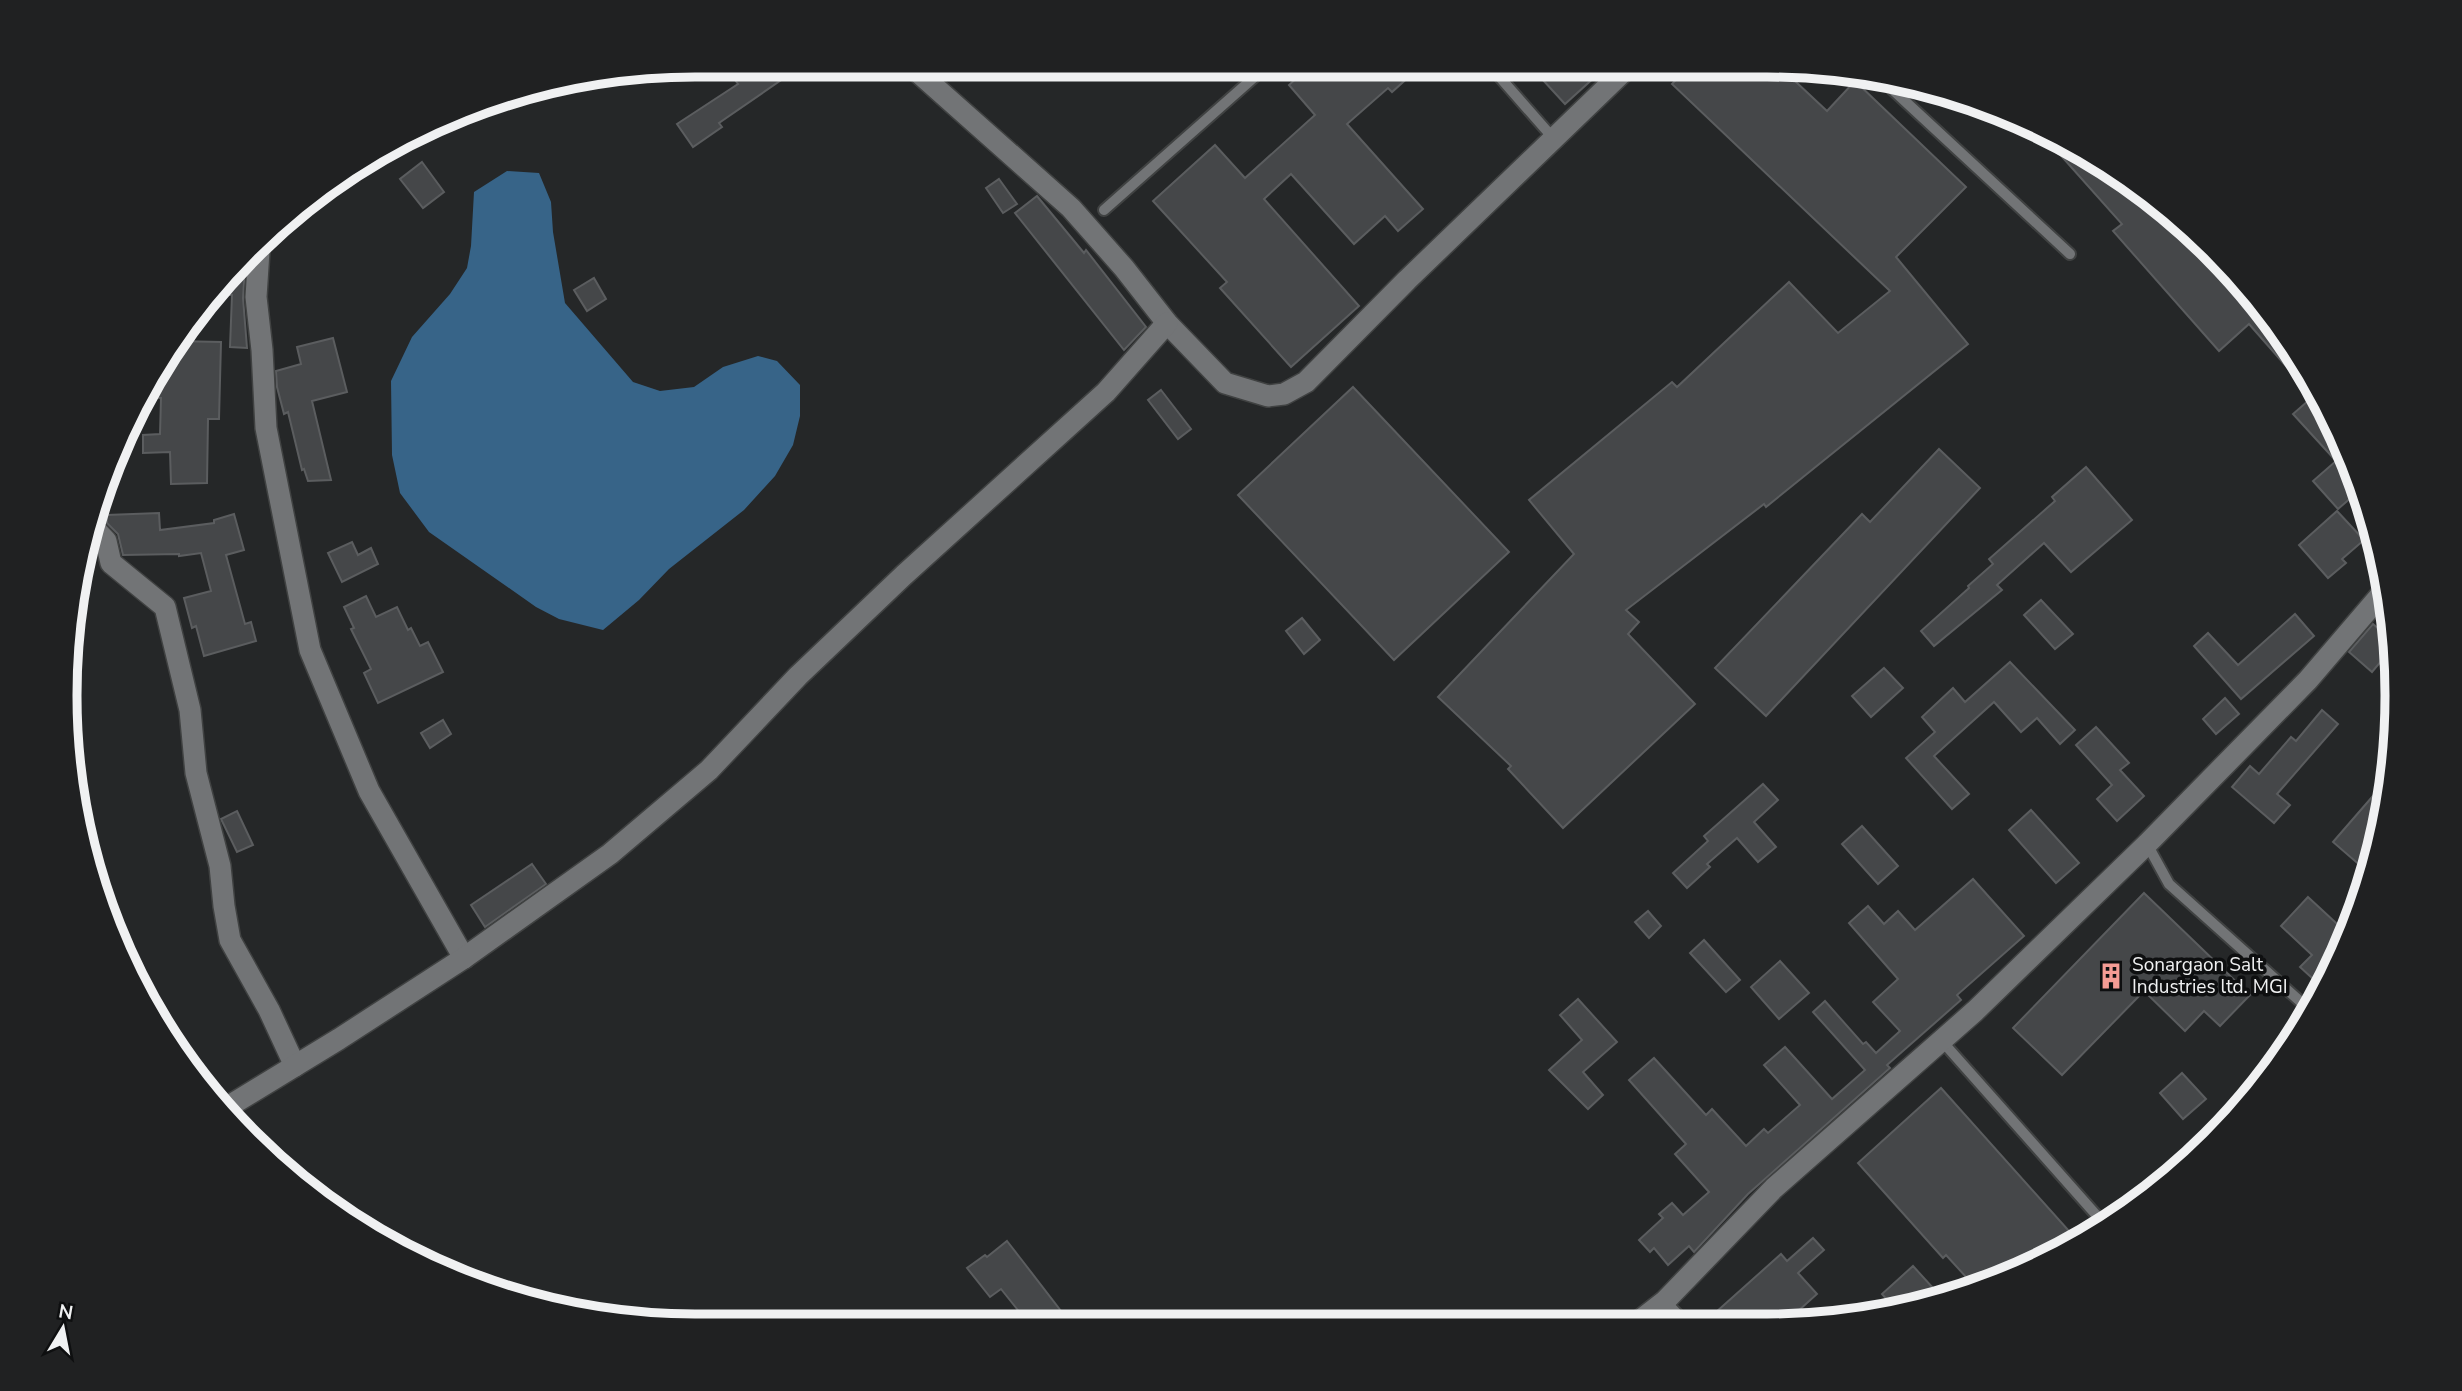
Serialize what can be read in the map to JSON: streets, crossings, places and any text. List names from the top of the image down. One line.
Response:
{"places":{"building":["Sonargaon Salt Industries ltd. MGI"]},"north":"top"}
